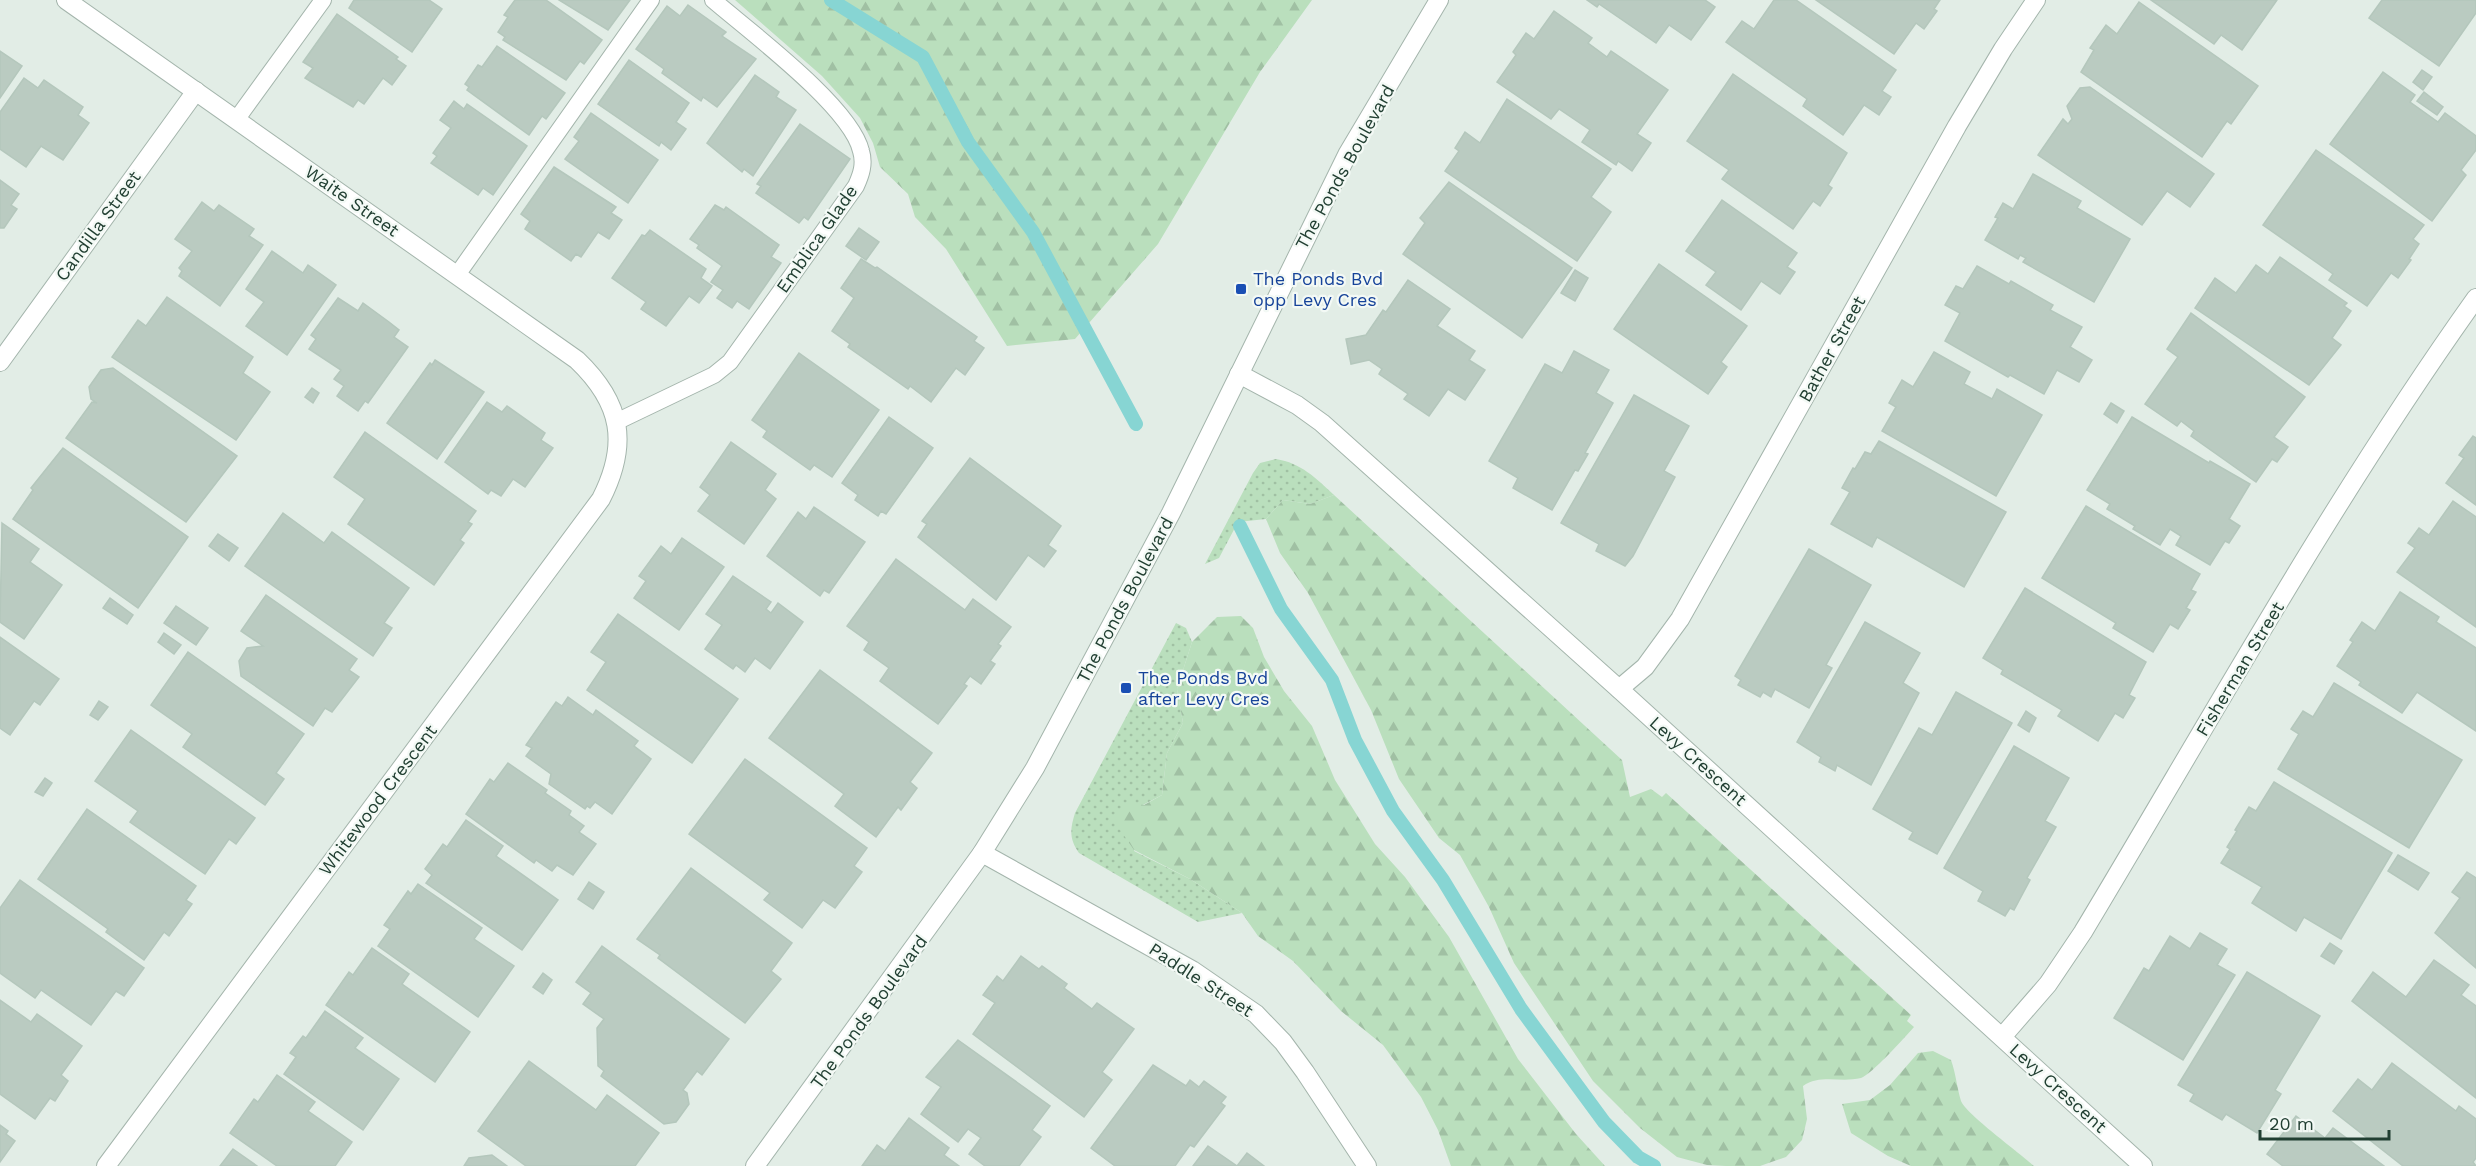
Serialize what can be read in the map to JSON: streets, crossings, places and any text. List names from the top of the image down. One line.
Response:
{"streets":{"street":["The Ponds Boulevard","Waite Street","Candilla Street","Bather Street","Fisherman Street","Levy Crescent","Whitewood Crescent","Paddle Street"],"lane":["Emblica Glade"]},"crossings":[["The Ponds Boulevard","Levy Crescent"],["The Ponds Boulevard","Paddle Street"],["Waite Street","Candilla Street"],["Waite Street","Emblica Glade"],["Waite Street","Whitewood Crescent"],["Emblica Glade","Whitewood Crescent"],["Bather Street","Levy Crescent"],["Fisherman Street","Levy Crescent"]],"places":{"transit":["The Ponds Bvd opp Levy Cres","The Ponds Bvd after Levy Cres"]},"scale_bar":"20 m"}
